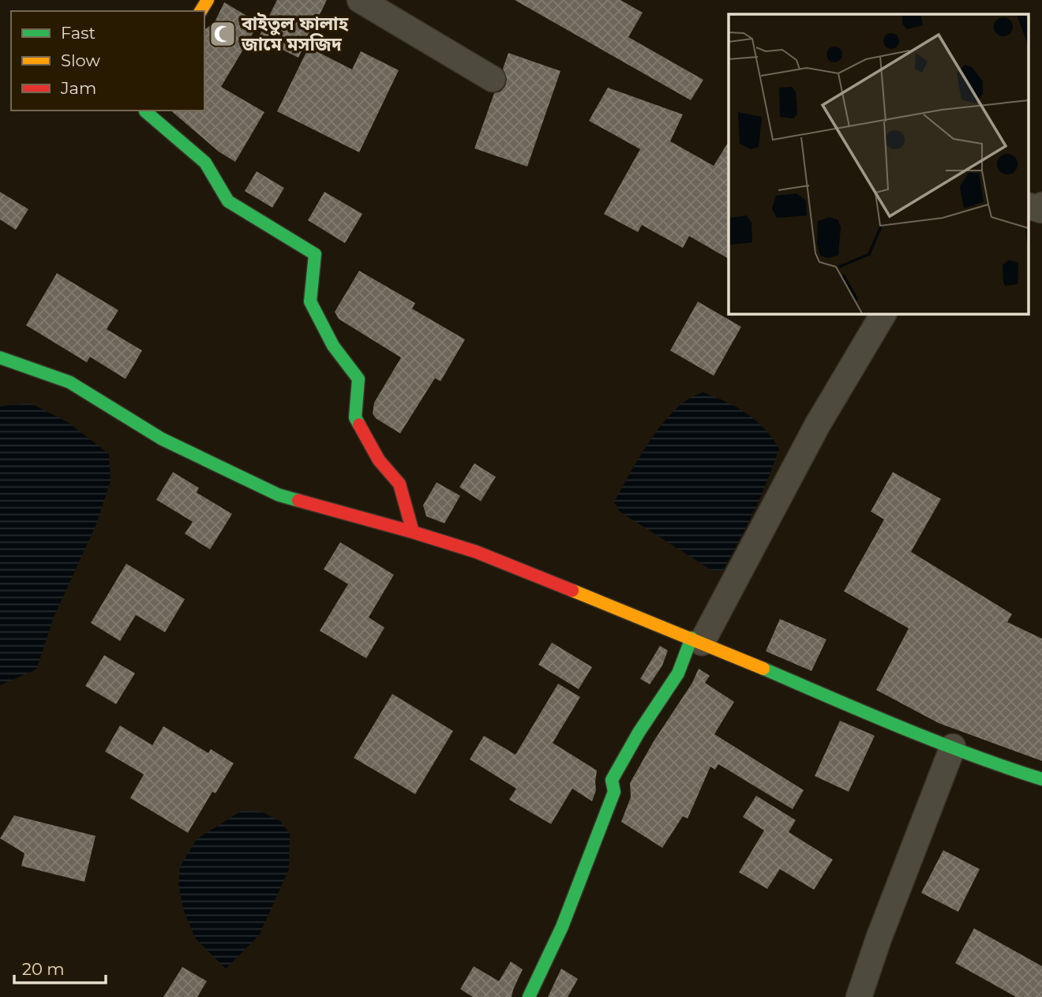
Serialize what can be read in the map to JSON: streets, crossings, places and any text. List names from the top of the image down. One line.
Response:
{"places":{"mosque":["বাইতুল ফালাহ জামে মসজিদ"]},"legend":["Fast","Slow","Jam"],"scale_bar":"20 m"}
